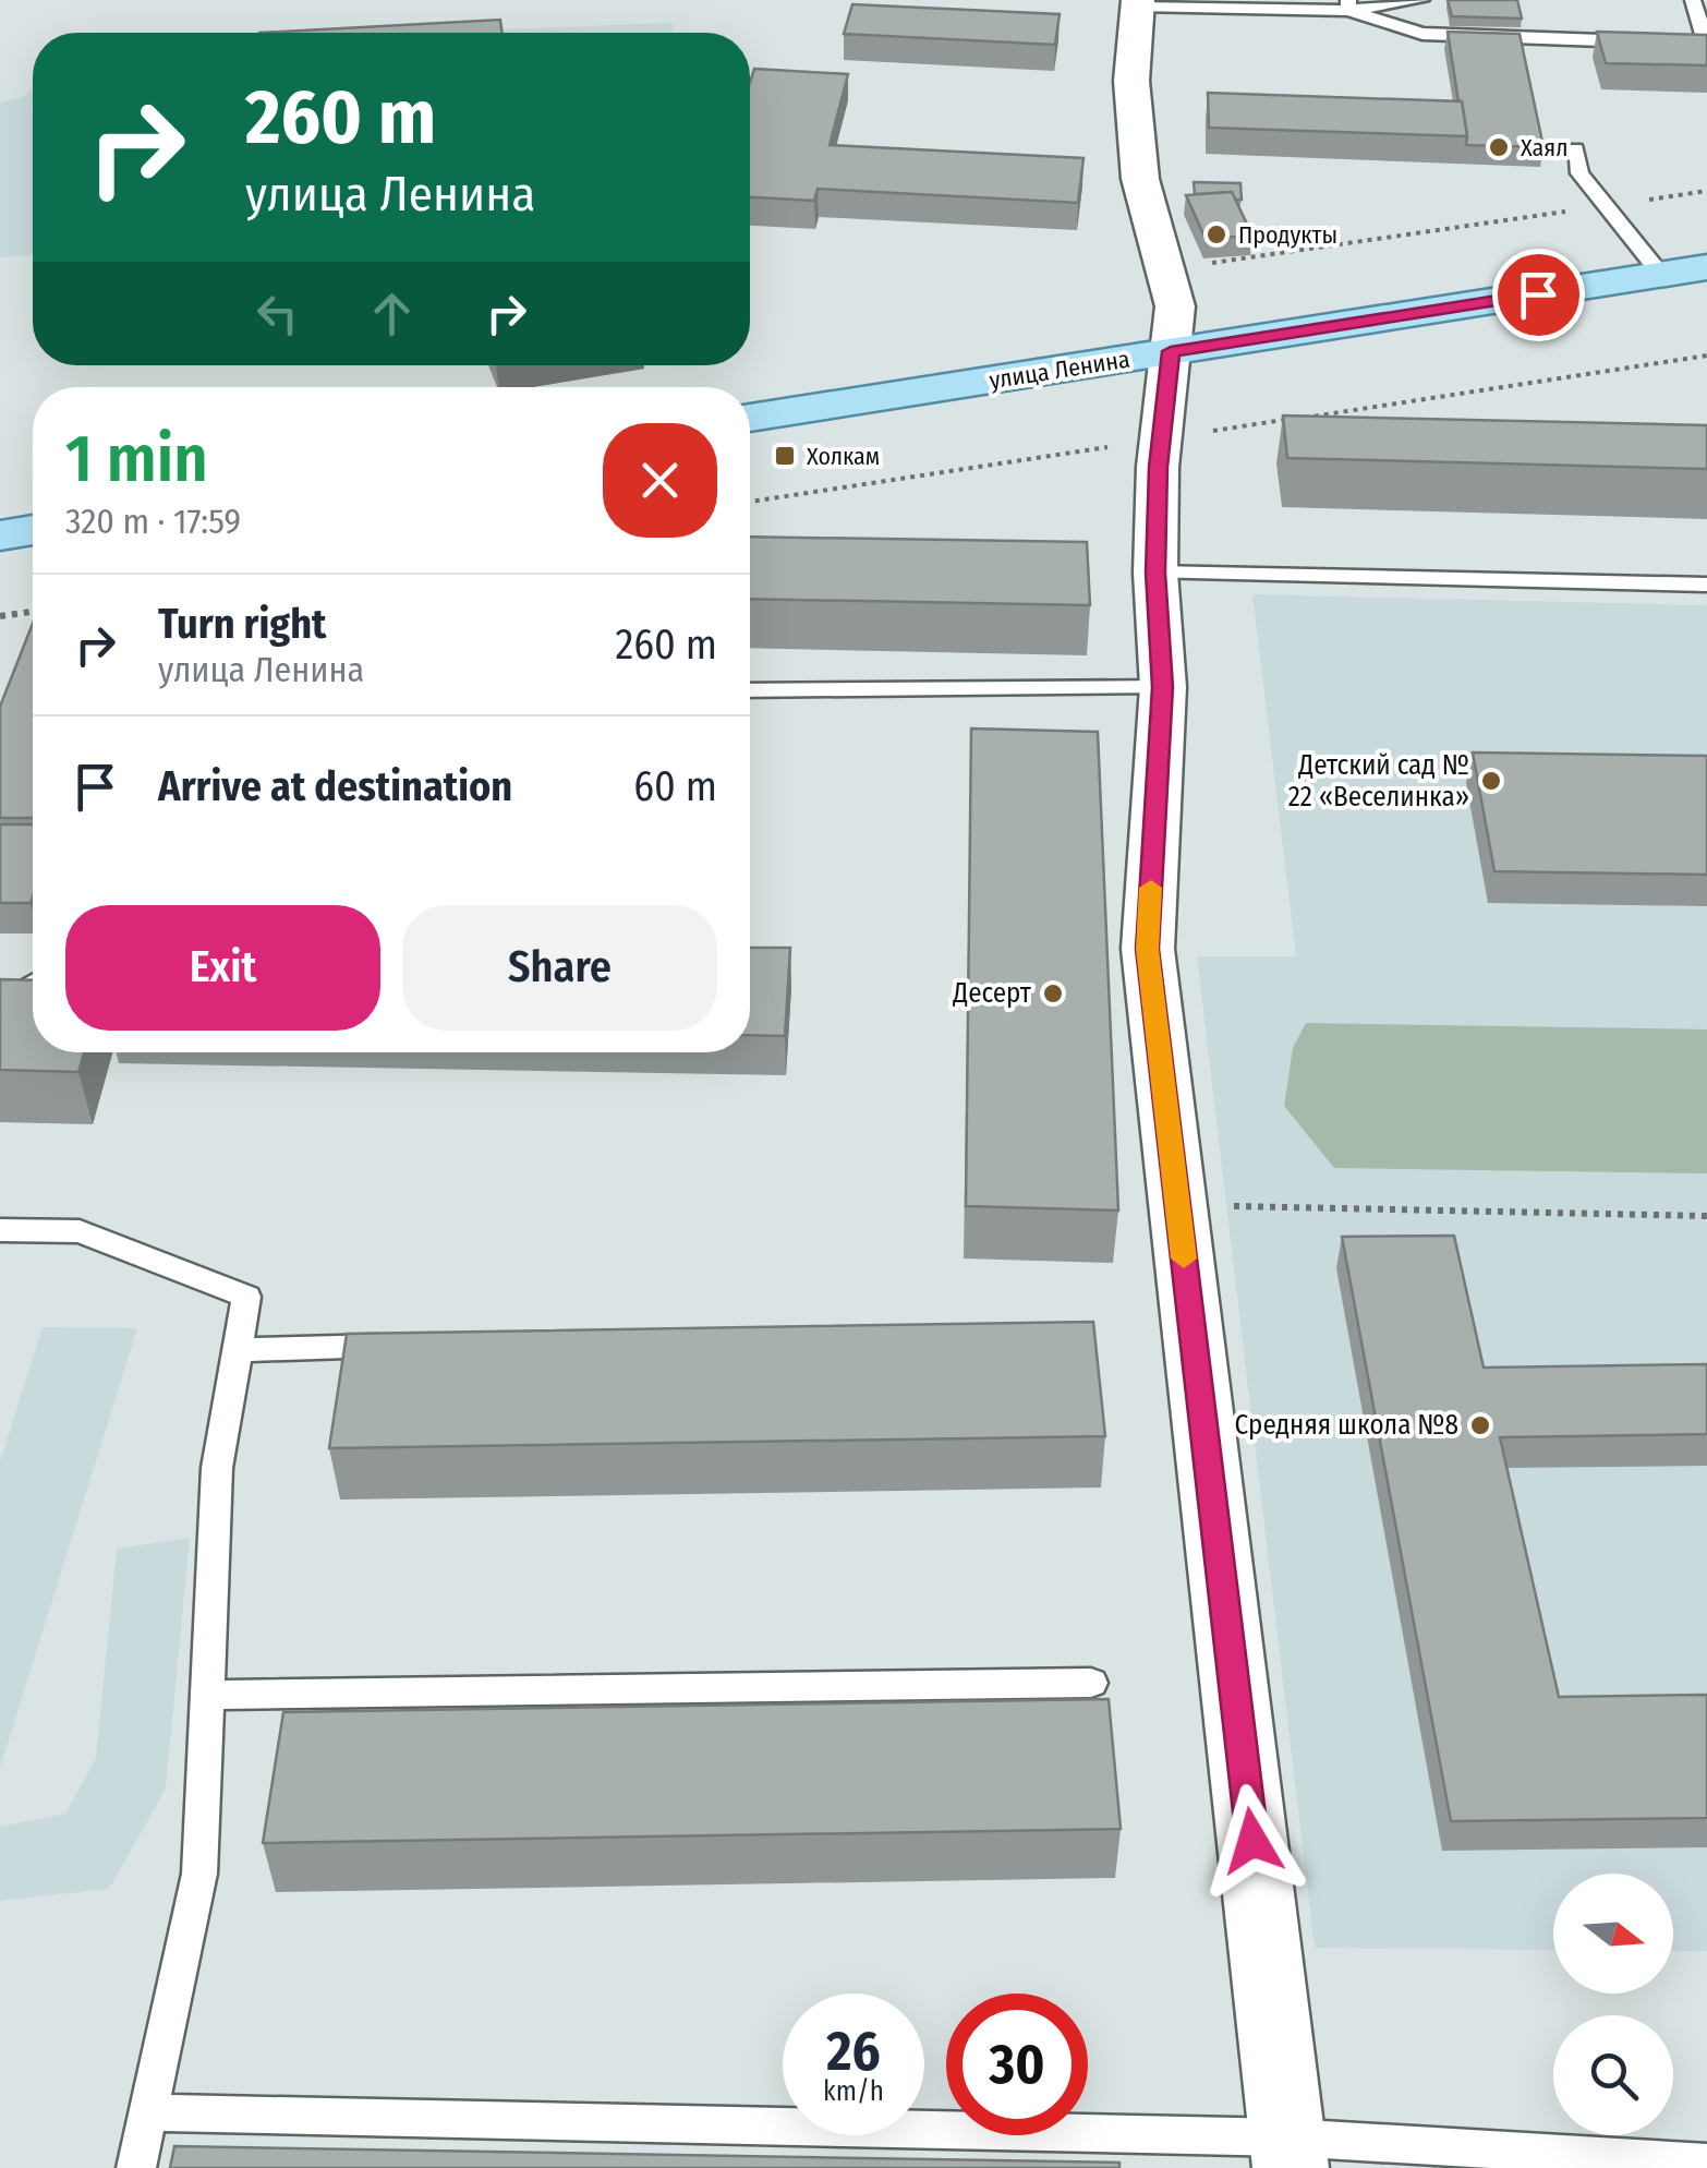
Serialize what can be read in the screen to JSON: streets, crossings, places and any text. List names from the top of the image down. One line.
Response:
{"streets":{"main road":["улица Ленина"]},"places":{"other":["Хаял","Продукты","Детский сад № 22 «Веселинка»","Десерт","Средняя школа №8"],"transit":["Холкам"]},"north":"right","page":{"turn":["260 m","улица Ленина"],"heading":["1 min","320 m · 17:59"],"list":[{"name":"Turn right","note":"улица Ленина","value":"260 m"},{"name":"Arrive at destination","value":"60 m"}],"buttons":["Exit","Share"],"speed":"26 km/h","limit":"30"}}
